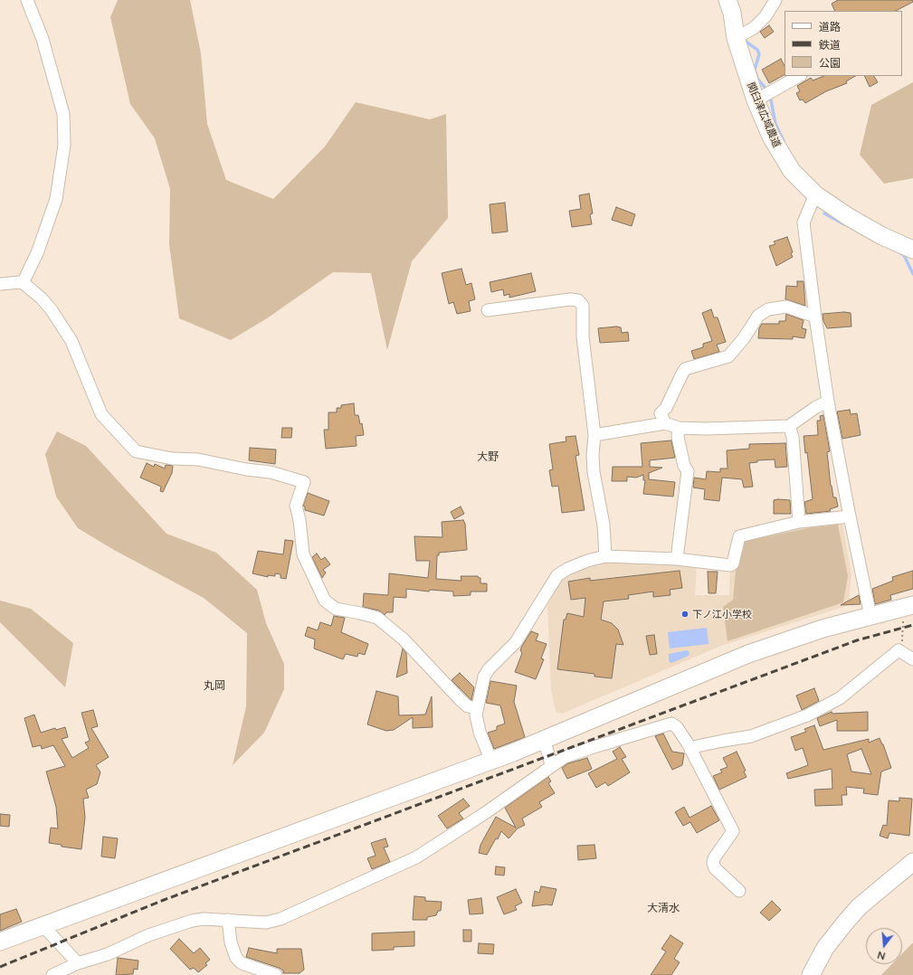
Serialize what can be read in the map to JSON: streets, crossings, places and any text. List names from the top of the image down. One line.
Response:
{"streets":{"street":["関臼津広域農道"]},"districts":["大野","丸岡","大清水"],"places":["下ノ江小学校"],"legend":["道路","鉄道","公園"],"north":"bottom"}
